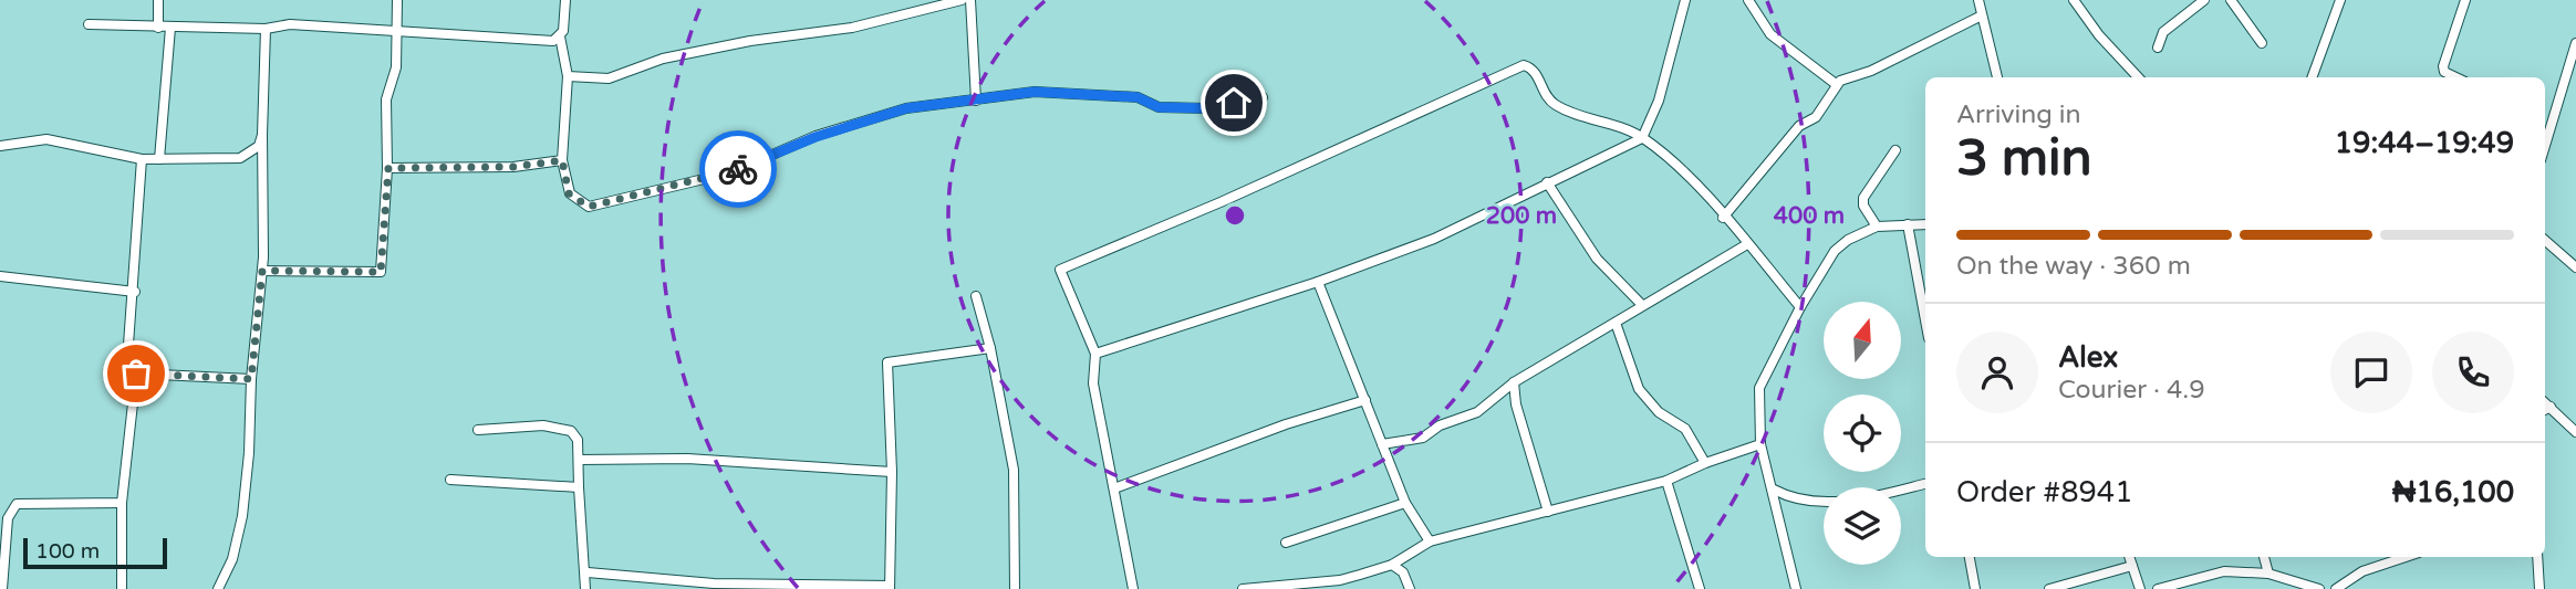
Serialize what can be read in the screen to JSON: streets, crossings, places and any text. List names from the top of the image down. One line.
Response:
{"scale_bar":"100 m","north":"top","page":{"heading":["3 min","Arriving in","19:44–19:49"],"panel":["Alex","Courier · 4.9","Order #8941","₦16,100"],"bar":"On the way · 360 m","scale":"100 m"},"rings":["200 m","400 m"]}
